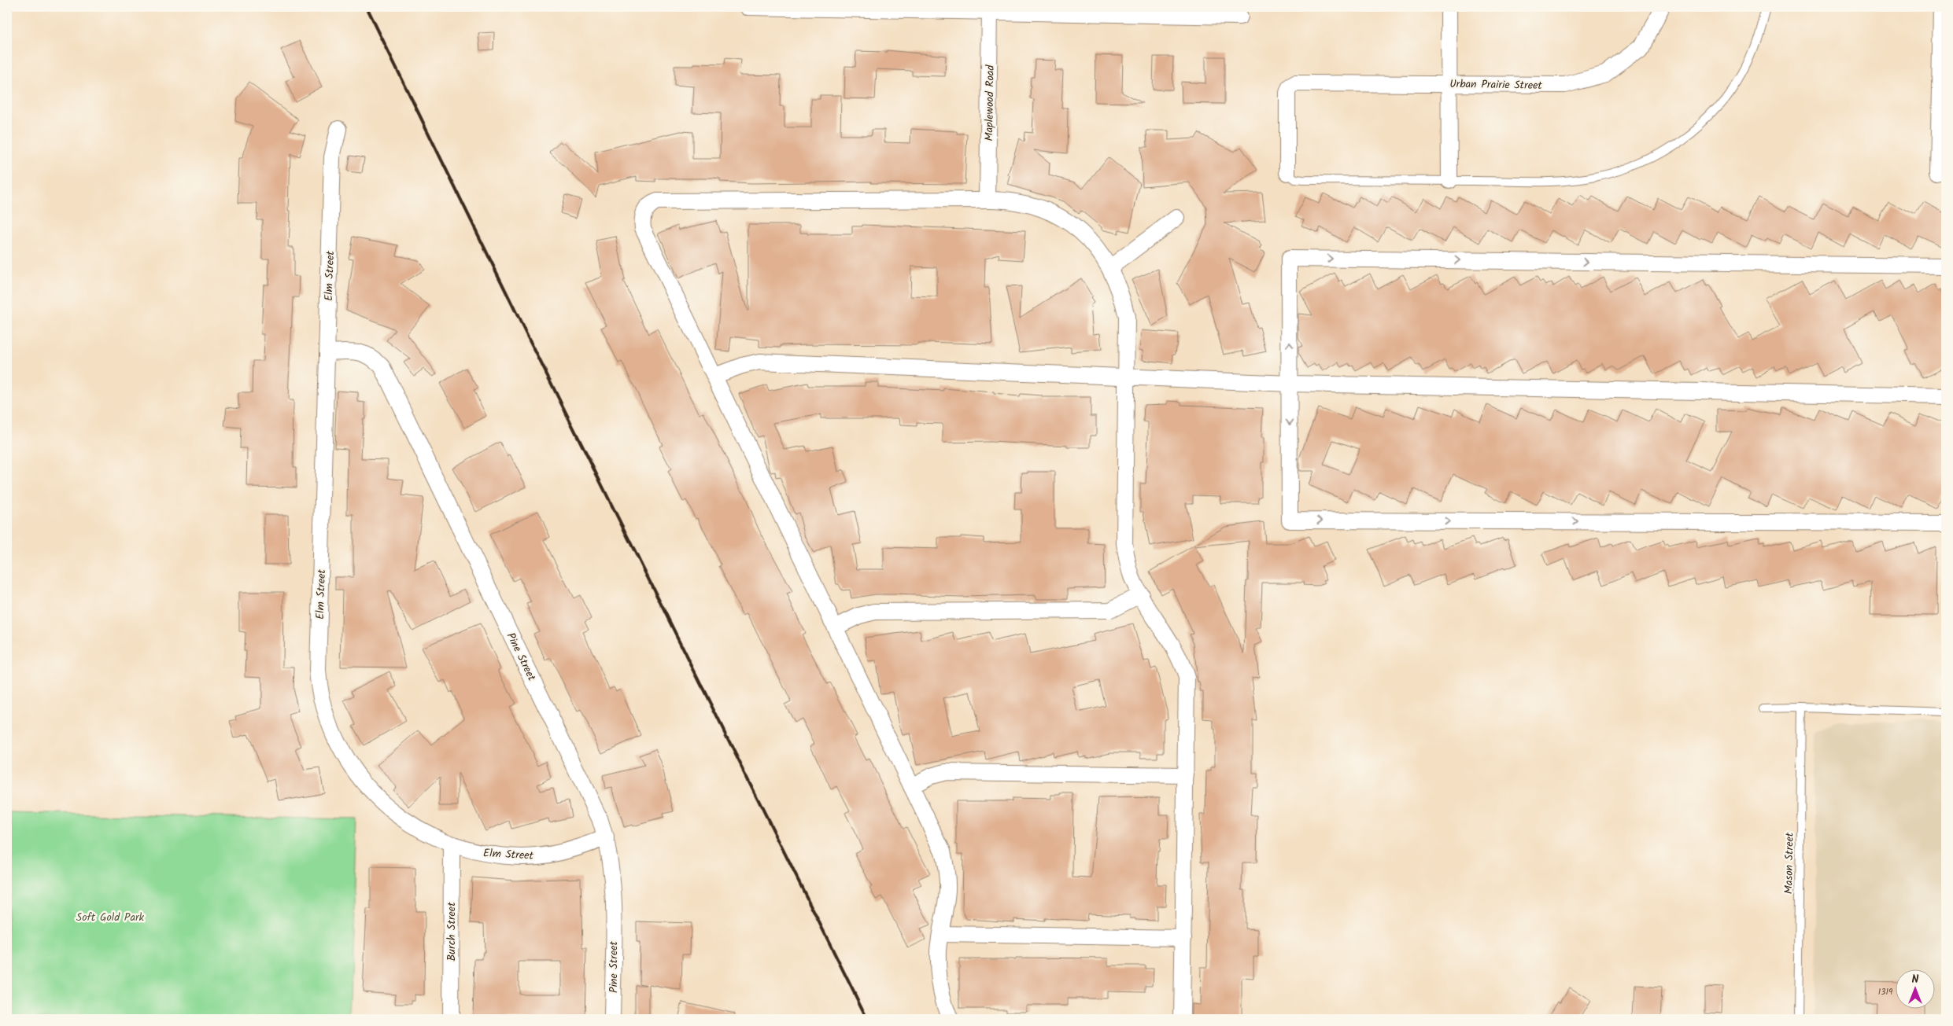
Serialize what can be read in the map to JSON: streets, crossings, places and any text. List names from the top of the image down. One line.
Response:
{"streets":{"street":["Urban Prairie Street","Maplewood Road","Elm Street","Pine Street","Burch Street"],"lane":["Mason Street"]},"crossings":[["Elm Street","Pine Street"],["Elm Street","Burch Street"]],"parks":["Soft Gold Park"],"house_numbers":["1319"],"north":"top"}
